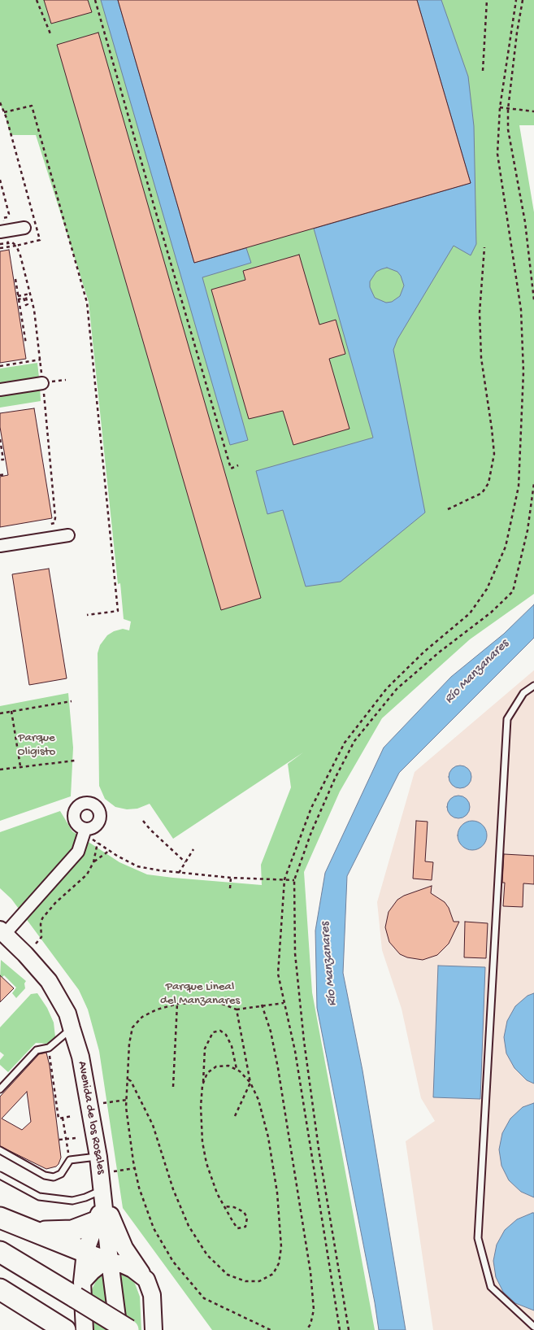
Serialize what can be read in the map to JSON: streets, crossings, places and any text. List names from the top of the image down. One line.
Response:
{"streets":{"main road":["Avenida de los Rosales"]},"water":["Río Manzanares"],"parks":["Parque Oligisto","Parque Lineal del Manzanares"]}
